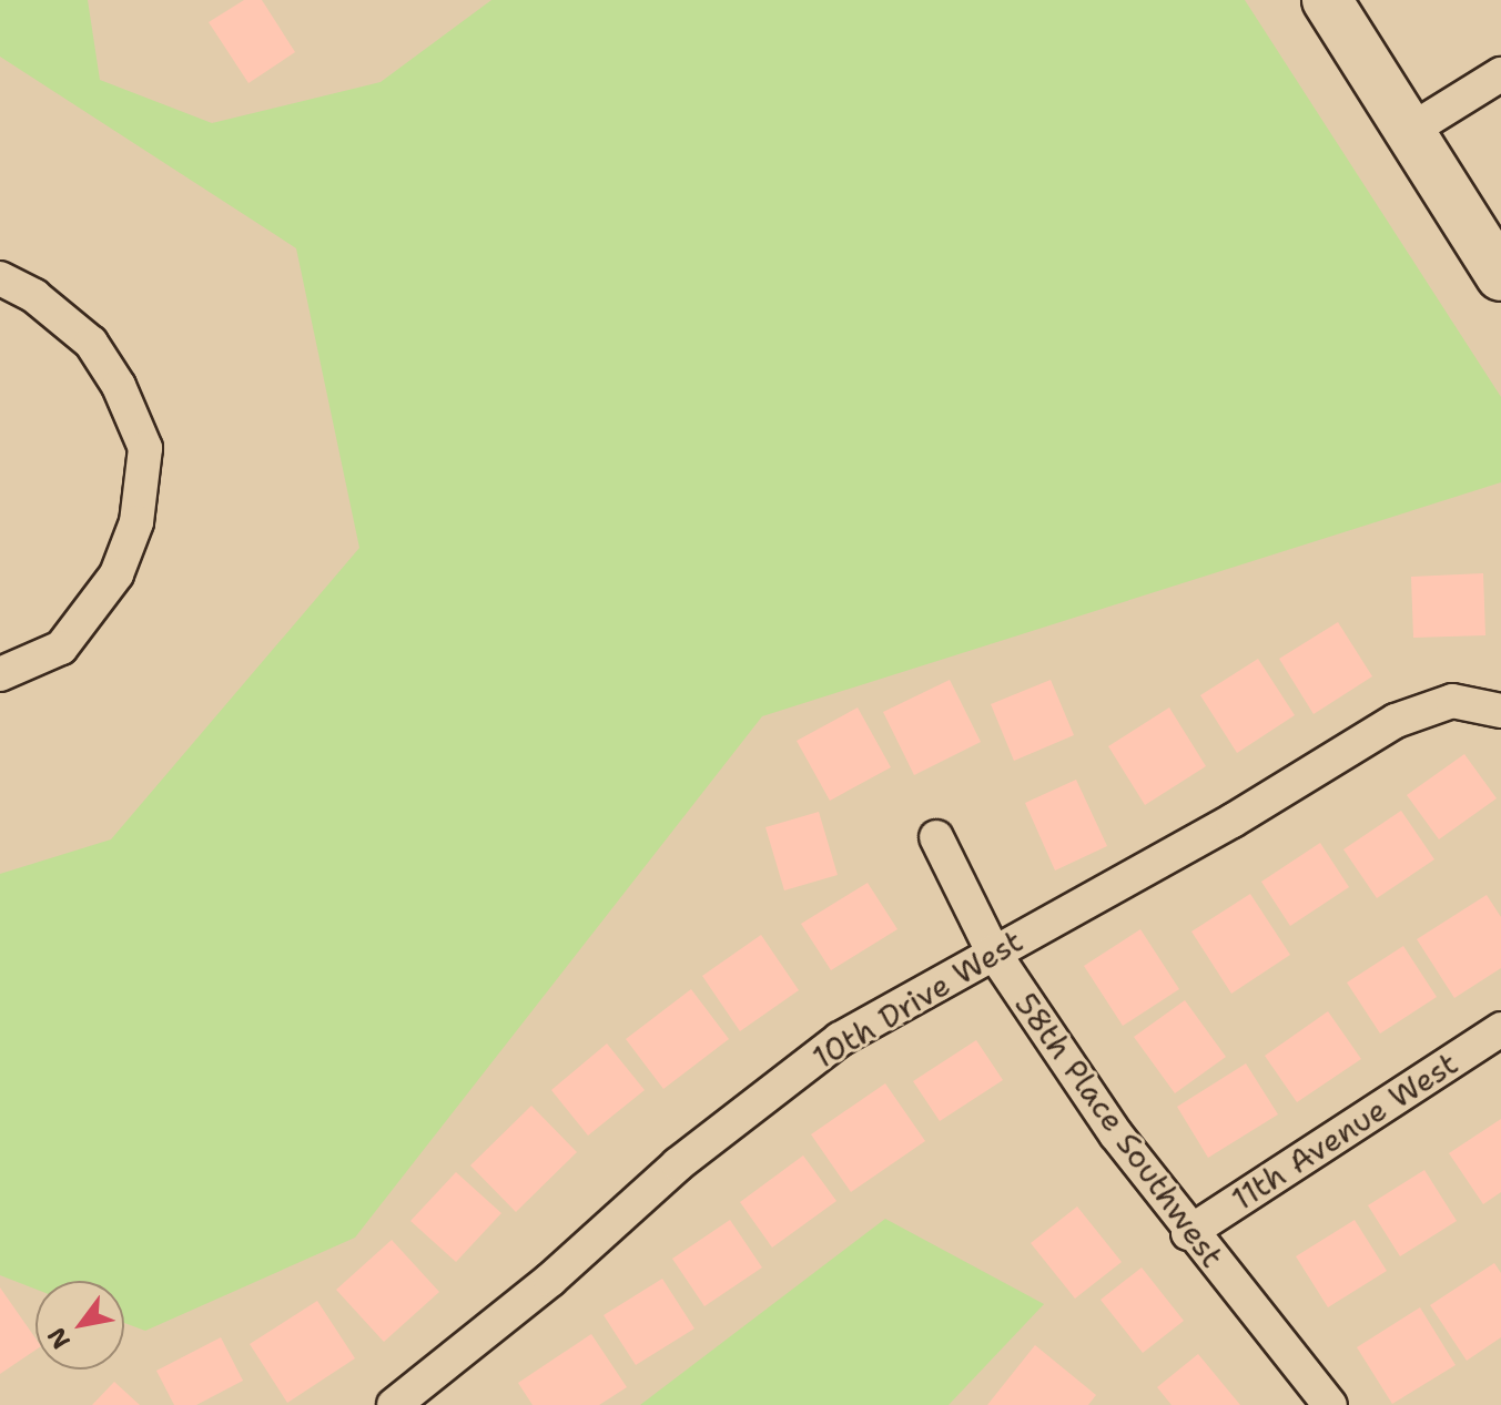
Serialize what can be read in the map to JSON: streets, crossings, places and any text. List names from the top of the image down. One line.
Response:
{"streets":{"street":["10th Drive West","58th Place Southwest","11th Avenue West"]},"crossings":[["10th Drive West","58th Place Southwest"],["58th Place Southwest","11th Avenue West"]],"north":"bottom left"}
